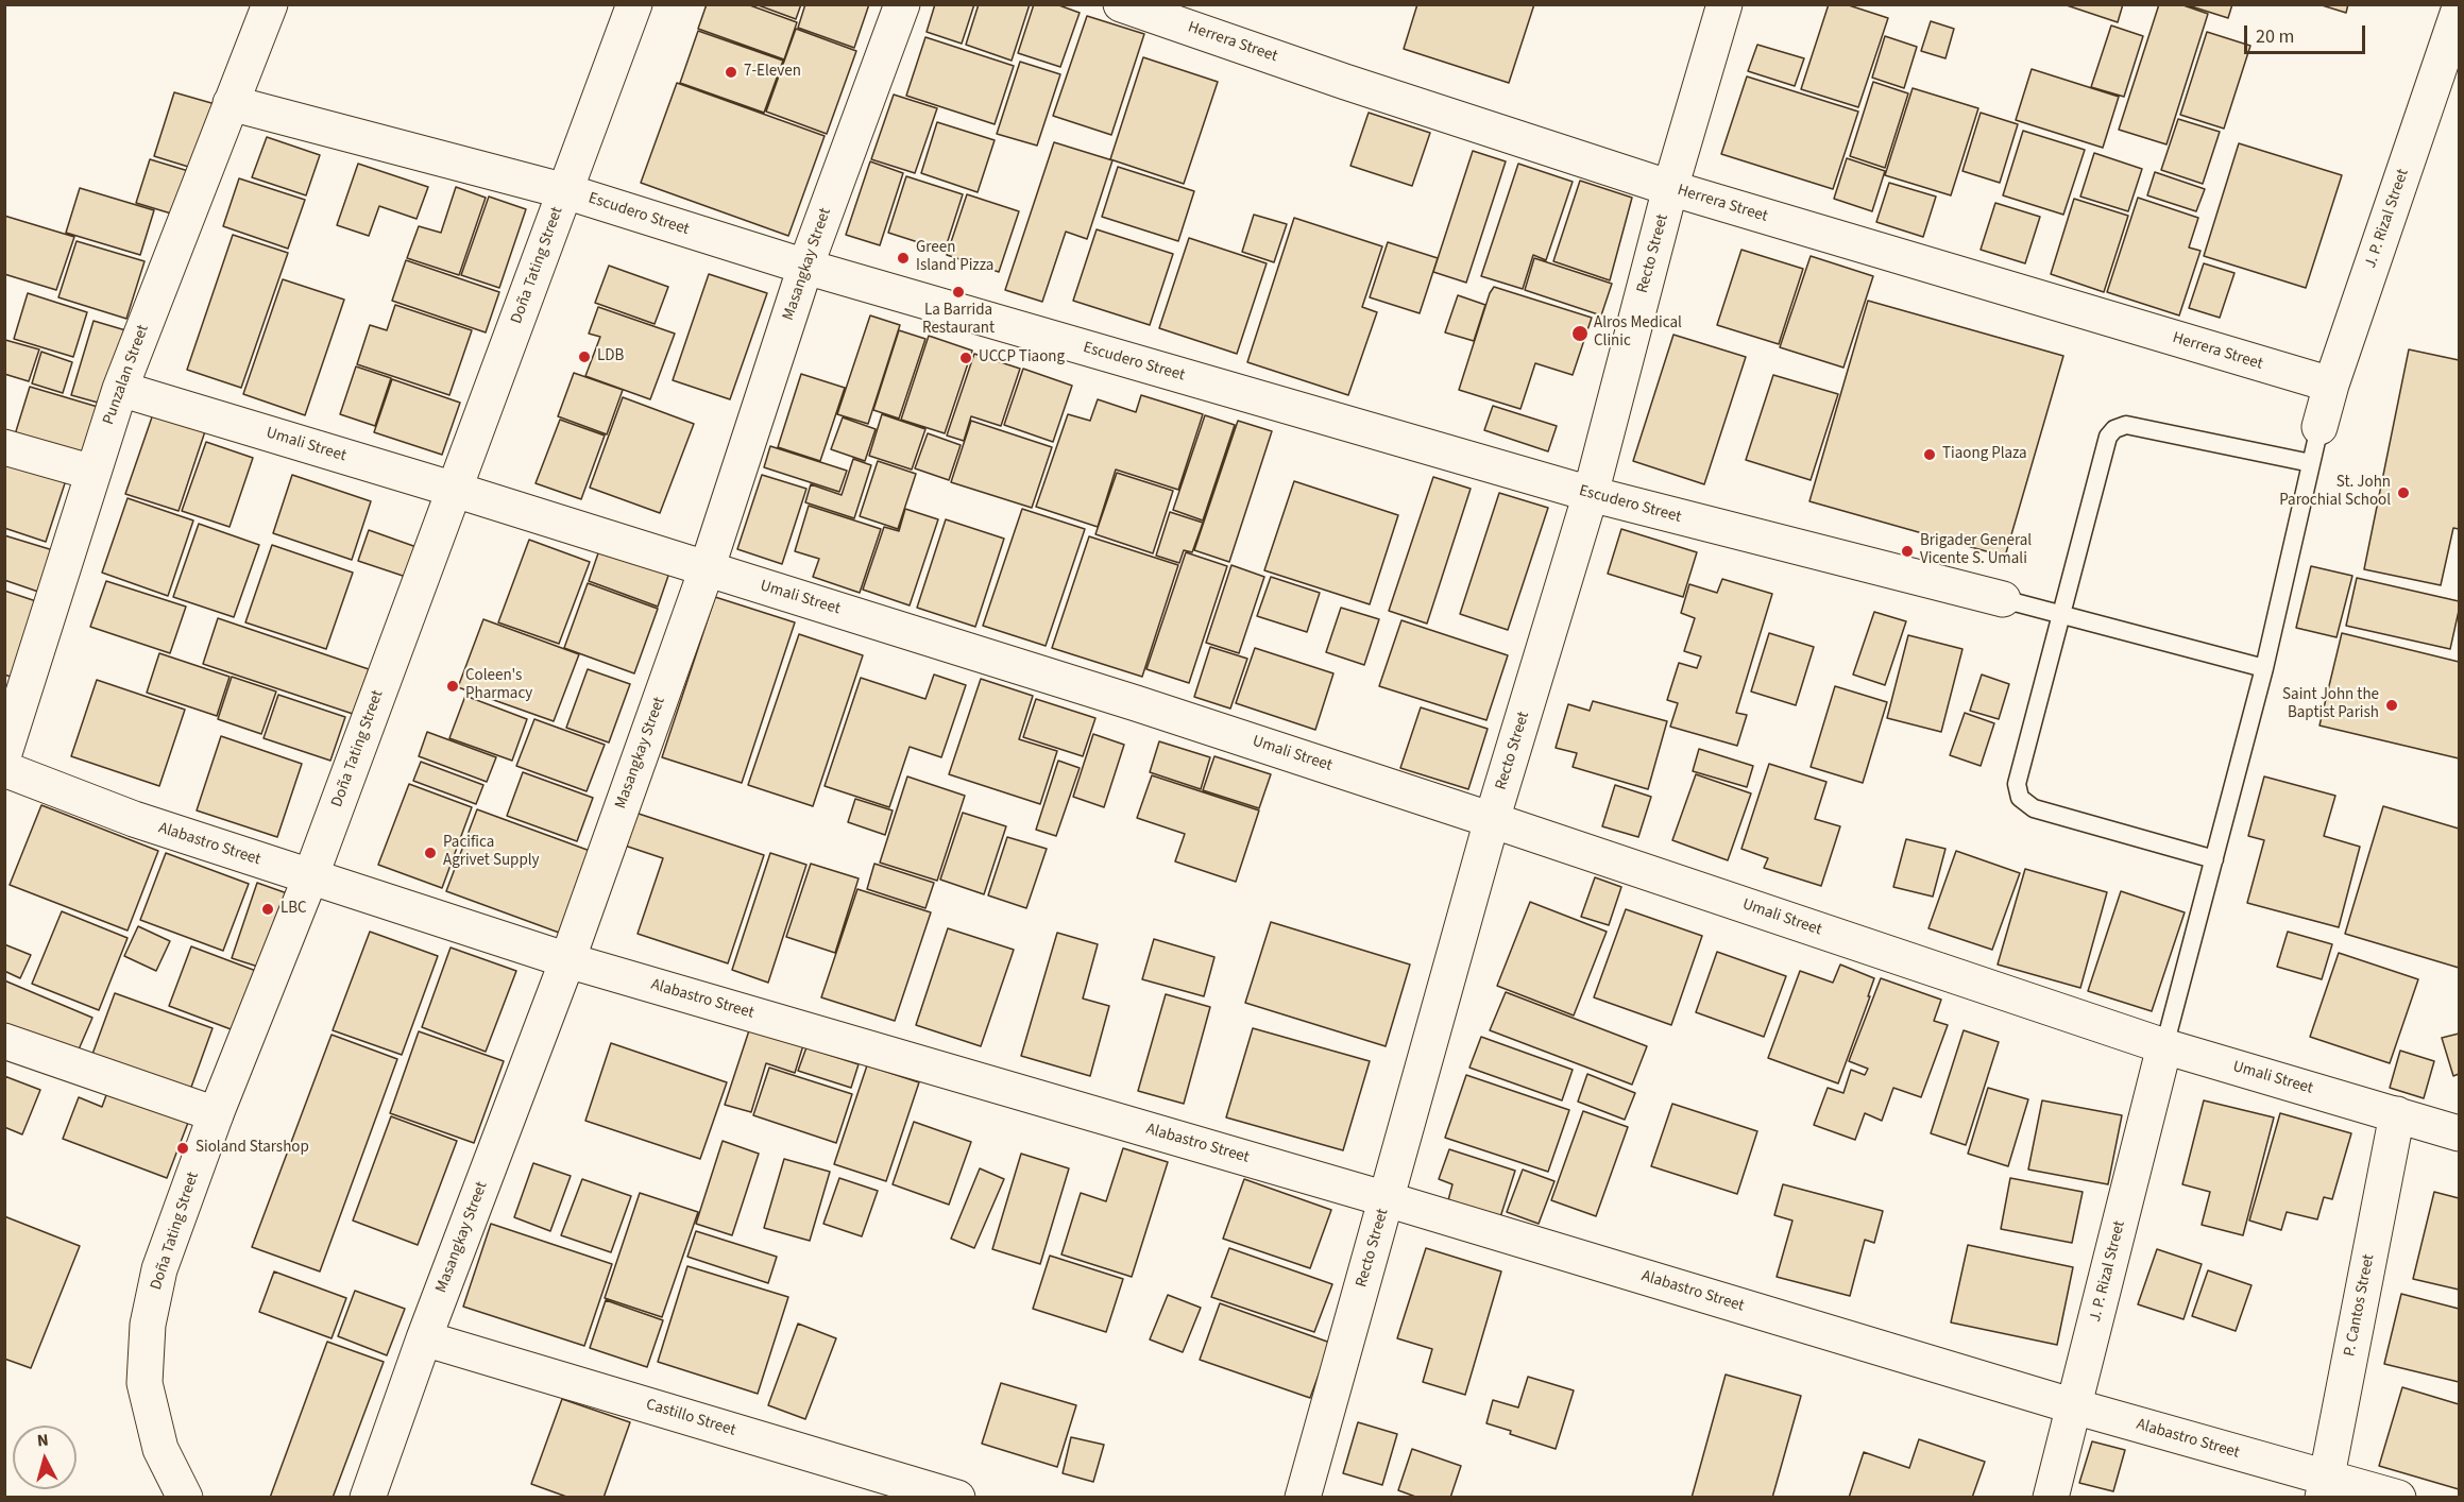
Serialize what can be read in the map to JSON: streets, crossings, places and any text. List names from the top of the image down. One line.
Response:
{"streets":{"street":["Herrera Street","Escudero Street","J. P. Rizal Street","Recto Street","Masangkay Street","Doña Tating Street","Punzalan Street","Umali Street","Alabastro Street","P. Cantos Street","Castillo Street"]},"crossings":[["Herrera Street","J. P. Rizal Street"],["Herrera Street","Recto Street"],["Escudero Street","Recto Street"],["Escudero Street","Masangkay Street"],["Escudero Street","Doña Tating Street"],["Escudero Street","Punzalan Street"],["J. P. Rizal Street","Umali Street"],["J. P. Rizal Street","Alabastro Street"],["Recto Street","Umali Street"],["Recto Street","Alabastro Street"],["Masangkay Street","Umali Street"],["Masangkay Street","Alabastro Street"],["Masangkay Street","Castillo Street"],["Doña Tating Street","Umali Street"],["Doña Tating Street","Alabastro Street"],["Punzalan Street","Umali Street"],["Umali Street","P. Cantos Street"],["Alabastro Street","P. Cantos Street"]],"places":["7-Eleven","Green Island Pizza","La Barrida Restaurant","Alros Medical Clinic","LDB","UCCP Tiaong","Tiaong Plaza","St. John Parochial School","Brigader General Vicente S. Umali","Coleen's Pharmacy","Saint John the Baptist Parish","Pacifica Agrivet Supply","LBC","Sioland Starshop"],"scale_bar":"20 m","north":"top"}
